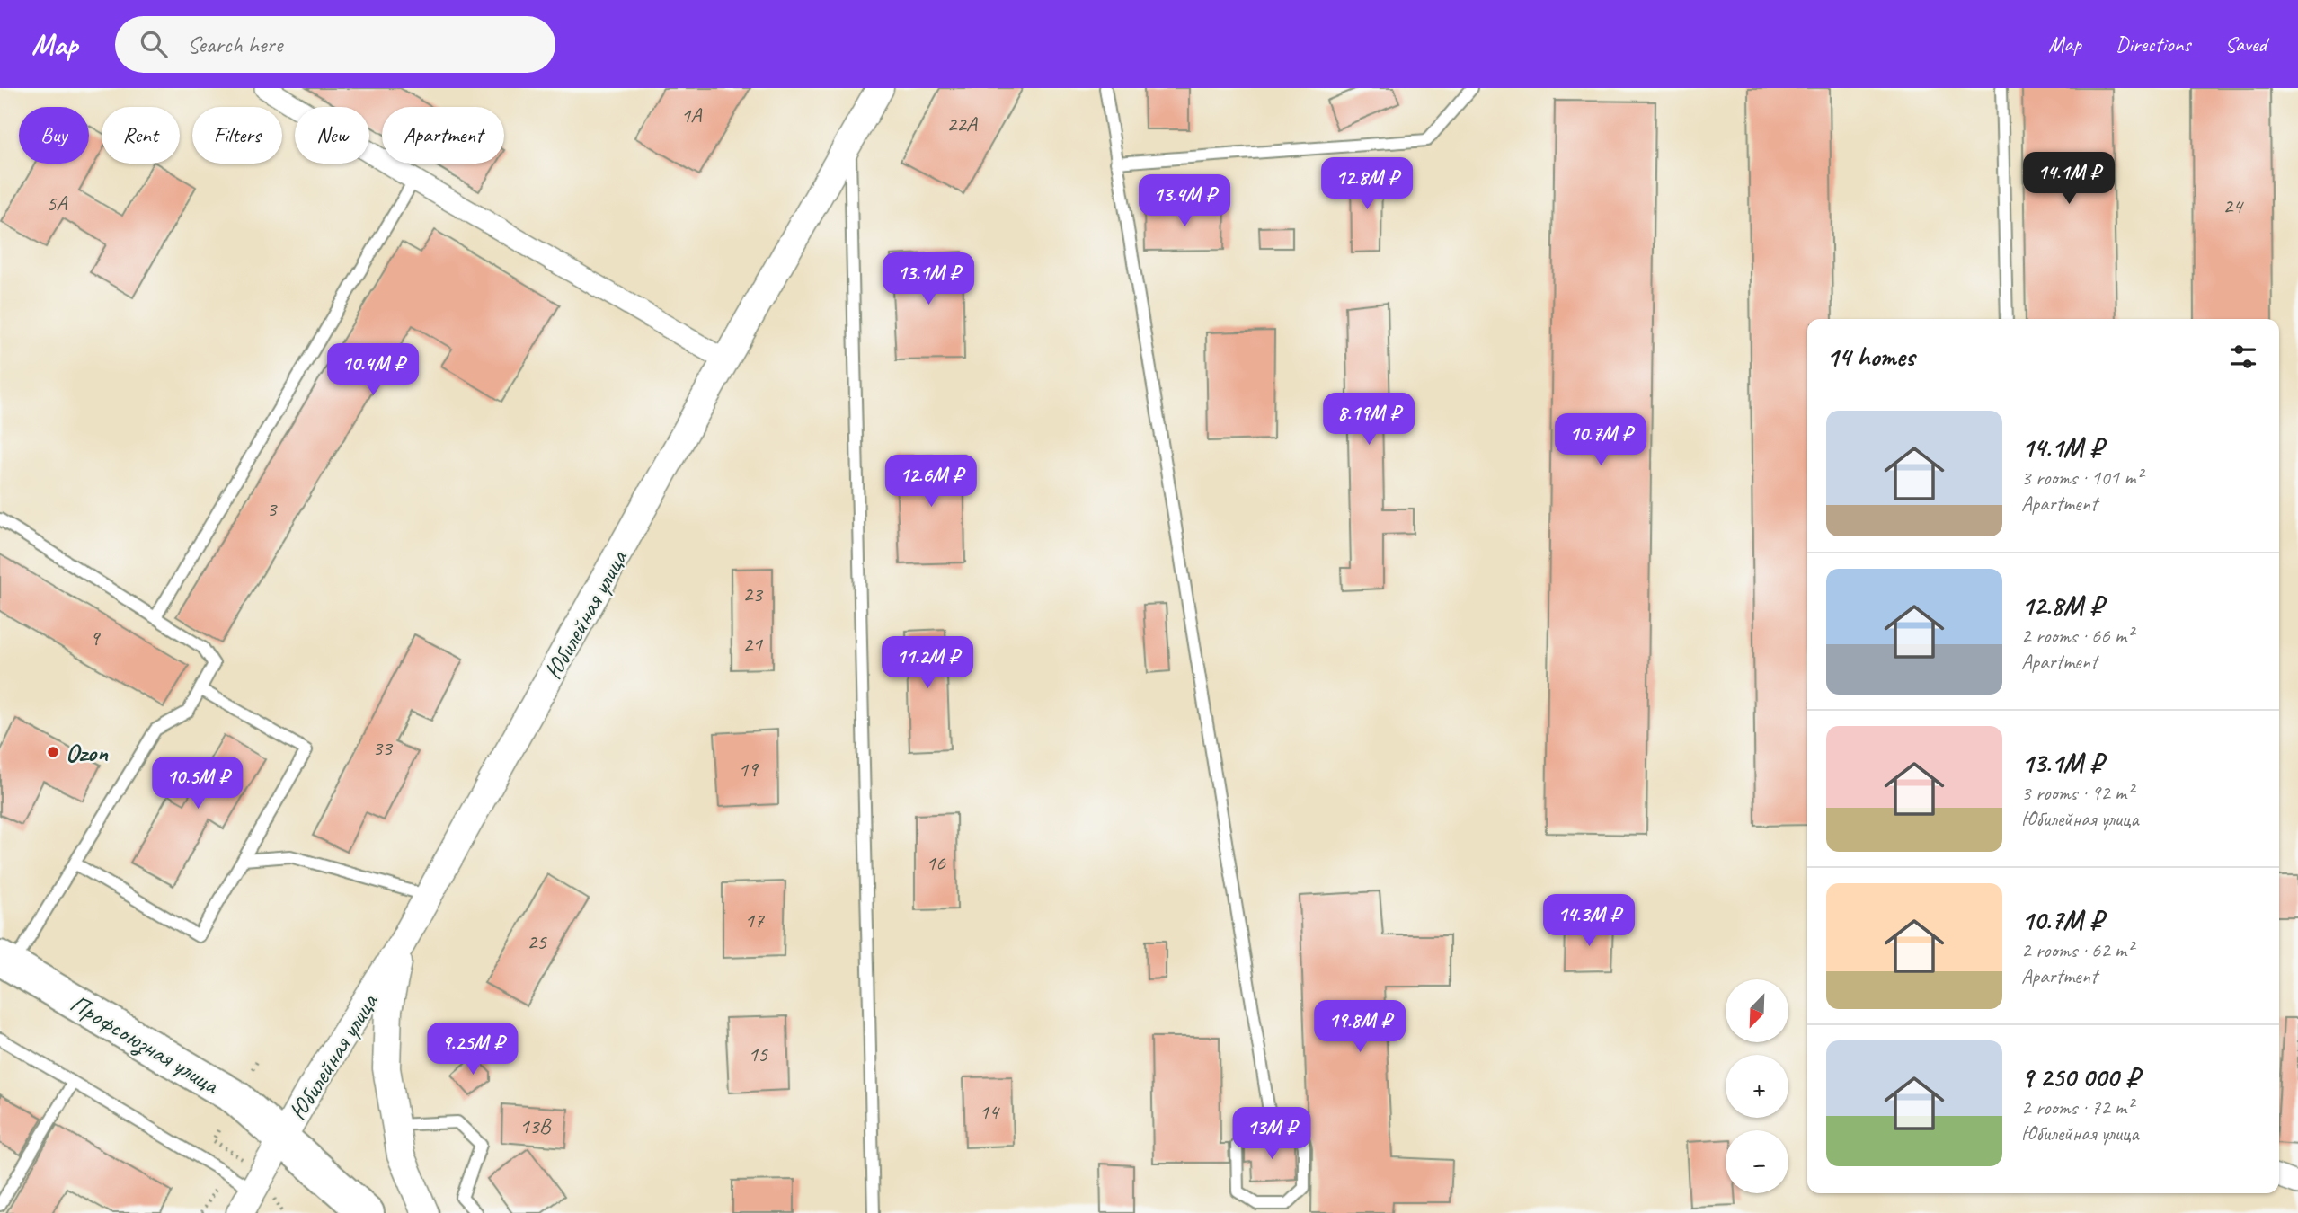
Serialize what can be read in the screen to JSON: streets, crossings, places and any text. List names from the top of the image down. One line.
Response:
{"streets":{"highway":["Профсоюзная улица"],"street":["Юбилейная улица"]},"crossings":[["Юбилейная улица","Профсоюзная улица"]],"places":["Ozon"],"house_numbers":["1А","22А","5А","24","3","23","9","21","33","19","16","17","25","15","14","13В"],"north":"bottom left","page":{"header":"Map","search":"Search here","nav":["Map","Directions","Saved"],"chip":["Buy","Rent","Filters","New","Apartment"],"price":["14.1M ₽","12.8M ₽","13.4M ₽","13.1M ₽","10.4M ₽","8.19M ₽","10.7M ₽","12.6M ₽","11.2M ₽","10.5M ₽","14.3M ₽","19.8M ₽","9.25M ₽","13M ₽"],"heading":"14 homes","list":[{"name":"14.1M ₽","note":"3 rooms · 101 m² · Apartment"},{"name":"12.8M ₽","note":"2 rooms · 66 m² · Apartment"},{"name":"13.1M ₽","note":"3 rooms · 92 m² · Юбилейная улица"},{"name":"10.7M ₽","note":"2 rooms · 62 m² · Apartment"},{"name":"9 250 000 ₽","note":"2 rooms · 72 m² · Юбилейная улица"}],"map_buttons":["+","−"]}}
